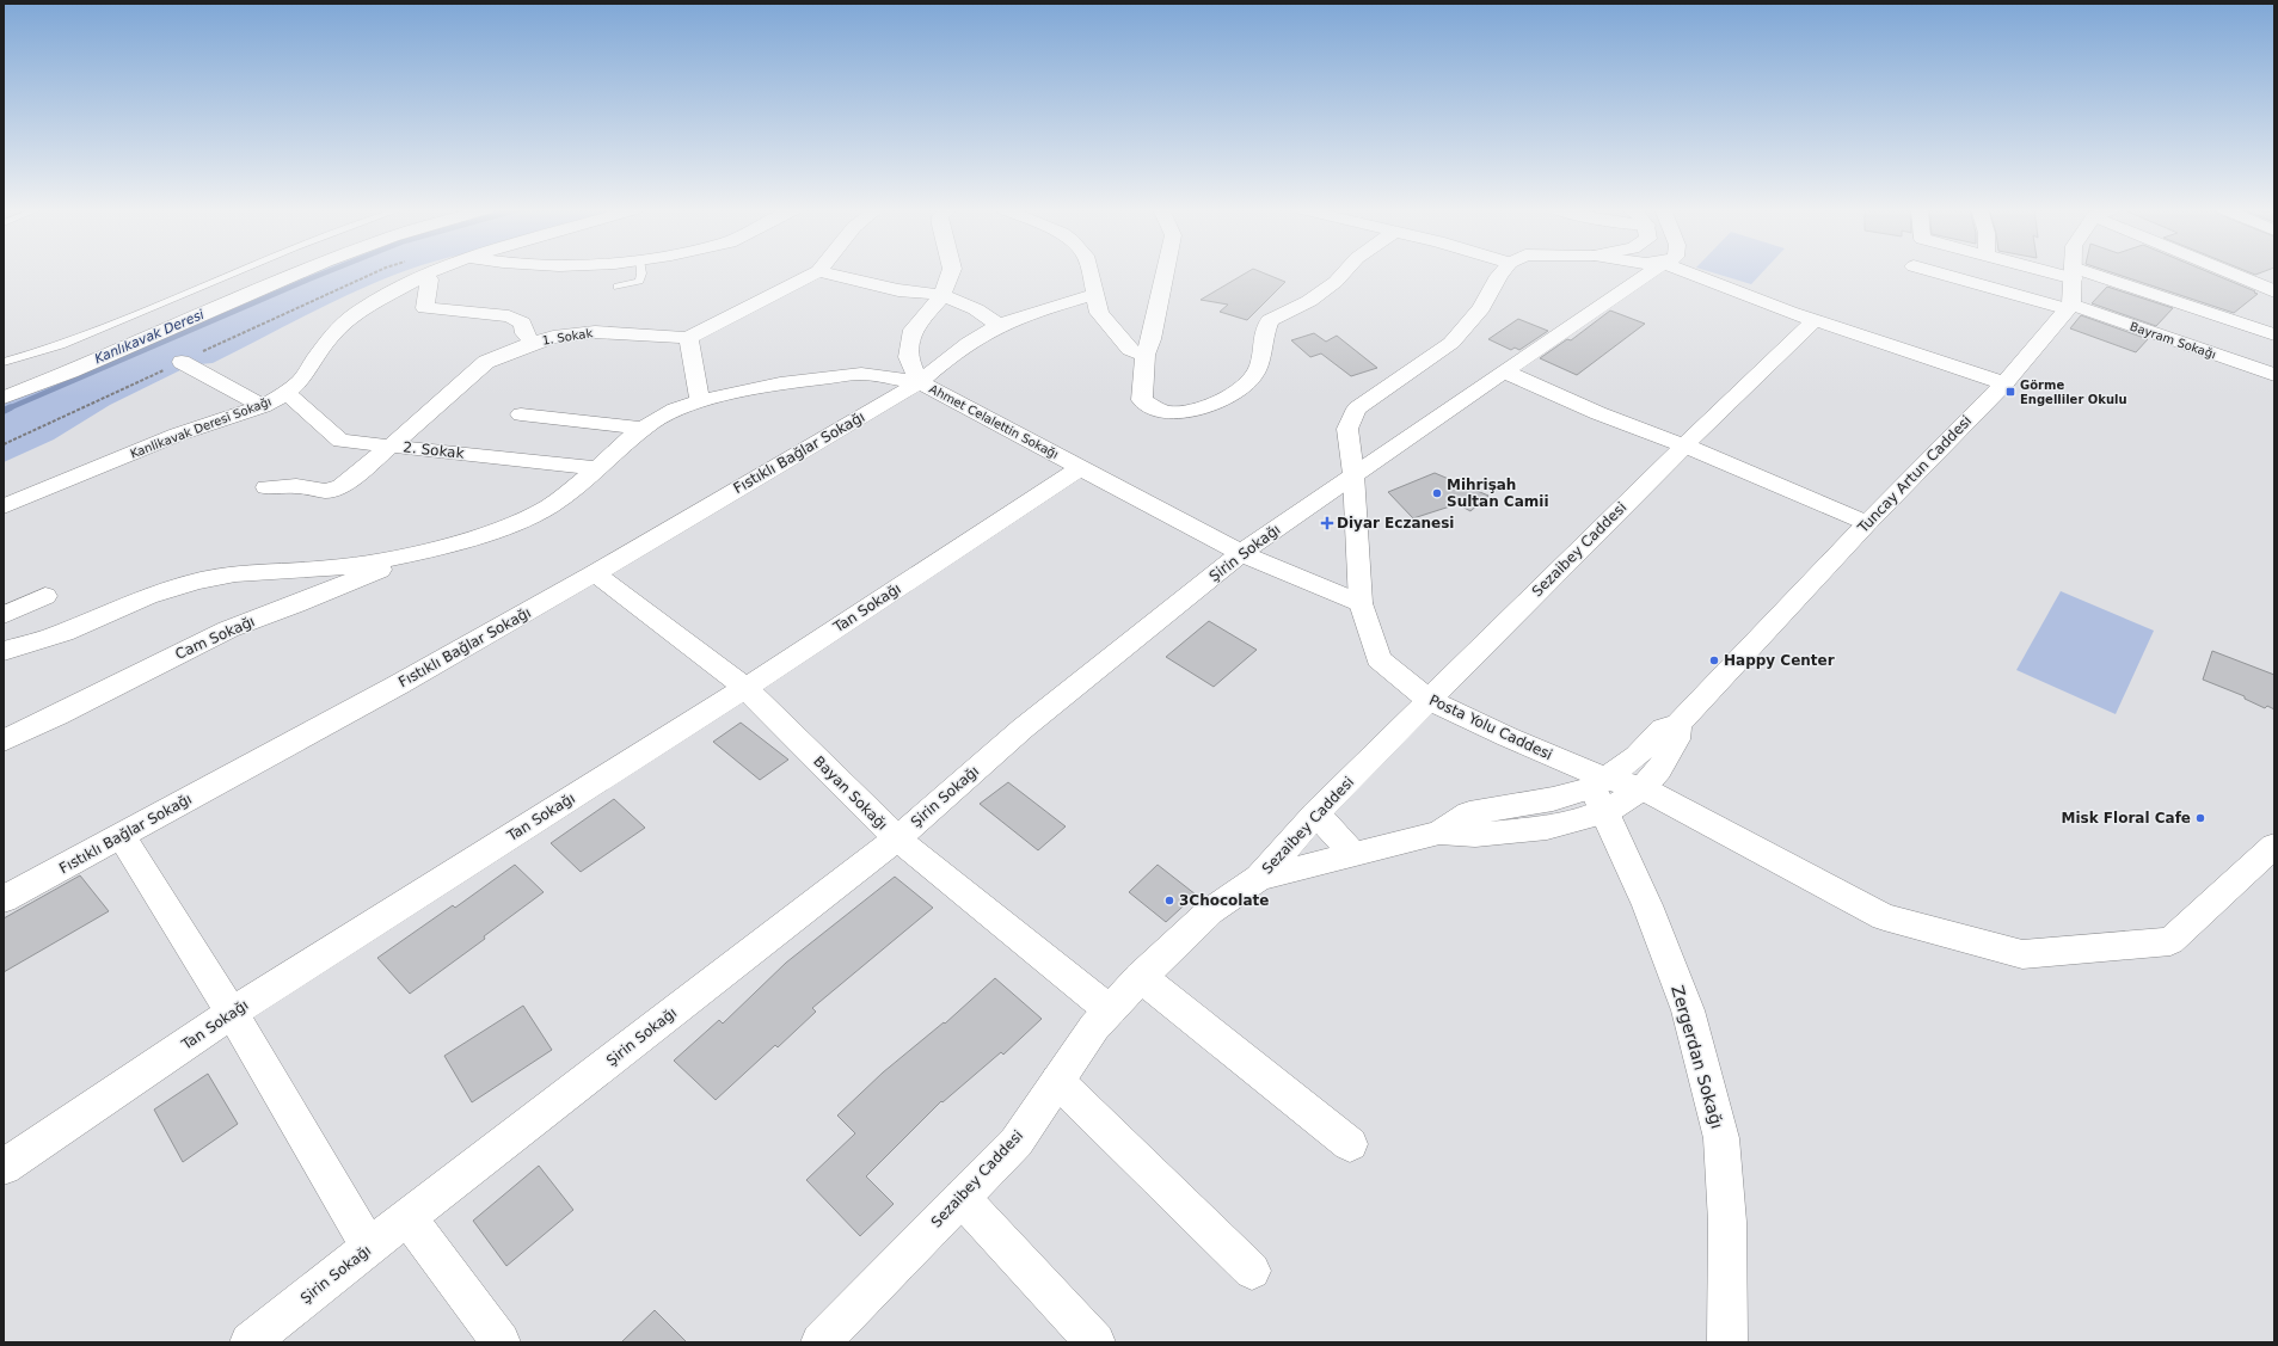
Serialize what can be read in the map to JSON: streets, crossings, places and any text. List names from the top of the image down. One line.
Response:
{"streets":{"street":["1. Sokak","Bayram Sokağı","Ahmet Celalettin Sokağı","Kanlikavak Deresi Sokağı","2. Sokak","Fıstıklı Bağlar Sokağı","Tuncay Artun Caddesi","Sezaibey Caddesi","Şirin Sokağı","Tan Sokağı","Cam Sokağı","Posta Yolu Caddesi","Bayan Sokağı","Zergerdan Sokağı"]},"crossings":[["1. Sokak","2. Sokak"],["Bayram Sokağı","Tuncay Artun Caddesi"],["Ahmet Celalettin Sokağı","Fıstıklı Bağlar Sokağı"],["Ahmet Celalettin Sokağı","Şirin Sokağı"],["Ahmet Celalettin Sokağı","Tan Sokağı"],["Ahmet Celalettin Sokağı","Posta Yolu Caddesi"],["Kanlikavak Deresi Sokağı","2. Sokak"],["Fıstıklı Bağlar Sokağı","Bayan Sokağı"],["Sezaibey Caddesi","Posta Yolu Caddesi"],["Sezaibey Caddesi","Bayan Sokağı"],["Şirin Sokağı","Posta Yolu Caddesi"],["Şirin Sokağı","Bayan Sokağı"],["Tan Sokağı","Bayan Sokağı"],["Posta Yolu Caddesi","Zergerdan Sokağı"]],"water":["Kanlıkavak Deresi"],"places":{"transit":["Görme Engelliler Okulu"],"other":["Mihrişah Sultan Camii","Happy Center","Misk Floral Cafe","3Chocolate"],"health":["Diyar Eczanesi"]}}
